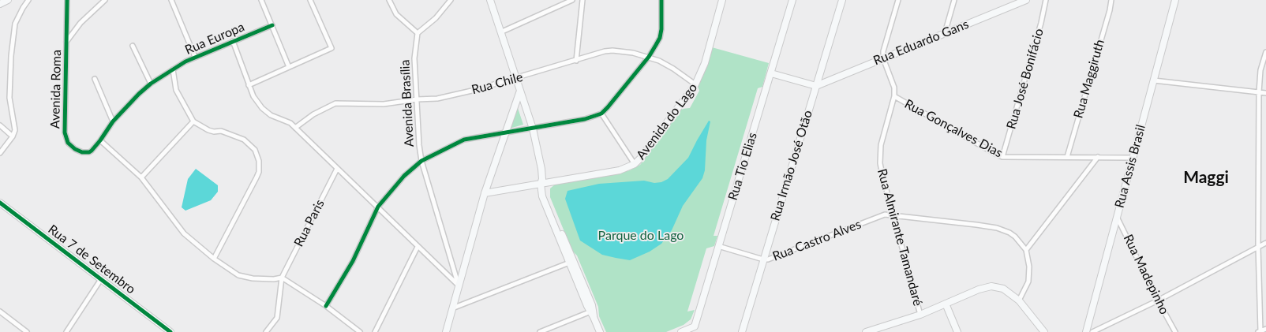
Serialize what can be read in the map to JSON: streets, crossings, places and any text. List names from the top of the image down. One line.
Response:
{"streets":{"street":["Rua Europa","Rua Eduardo Gans","Rua José Bonifácio","Rua Maggiruth","Rua Chile","Avenida Roma","Avenida Brasília","Avenida do Lago","Rua Gonçalves Dias","Rua Irmão José Otão","Rua Tio Elias","Rua Assis Brasil","Rua Paris","Rua Almirante Tamandaré","Rua Castro Alves","Rua 7 de Setembro","Rua Madepinho"]},"crossings":[["Rua Europa","Avenida Roma"],["Rua Eduardo Gans","Rua Irmão José Otão"],["Rua Eduardo Gans","Rua Almirante Tamandaré"],["Rua José Bonifácio","Rua Gonçalves Dias"],["Rua Maggiruth","Rua Gonçalves Dias"],["Rua Chile","Avenida Brasília"],["Rua Chile","Avenida do Lago"],["Rua Gonçalves Dias","Rua Assis Brasil"],["Rua Gonçalves Dias","Rua Almirante Tamandaré"],["Rua Irmão José Otão","Rua Castro Alves"],["Rua Tio Elias","Rua Castro Alves"],["Rua Assis Brasil","Rua Madepinho"],["Rua Almirante Tamandaré","Rua Castro Alves"]],"districts":["Maggi"],"parks":["Parque do Lago"]}
